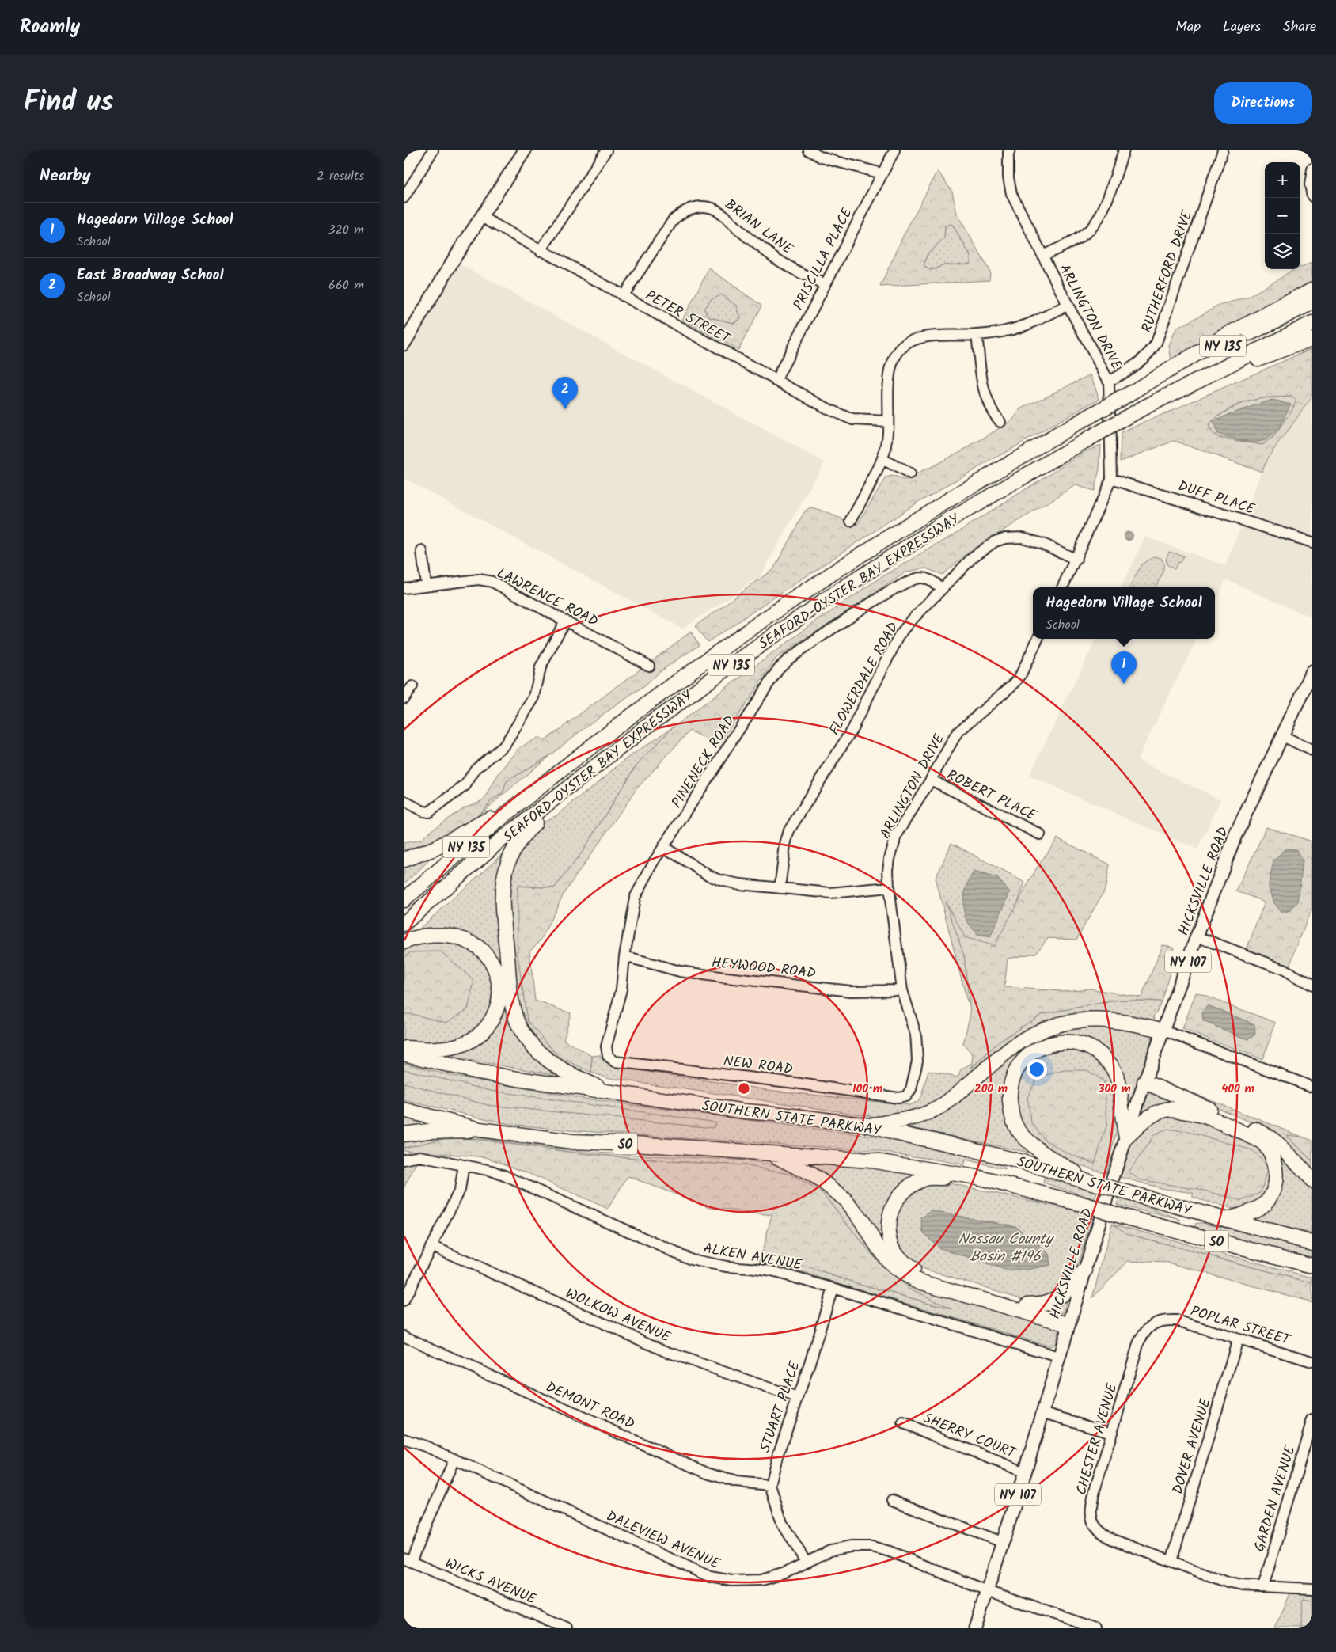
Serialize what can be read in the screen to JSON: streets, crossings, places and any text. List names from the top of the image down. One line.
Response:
{"streets":{"highway":["NY 135","SEAFORD-OYSTER BAY EXPRESSWAY","SOUTHERN STATE PARKWAY","SO"],"main road":["HICKSVILLE ROAD","NY 107"],"street":["BRIAN LANE","PRISCILLA PLACE","RUTHERFORD DRIVE","PETER STREET","ARLINGTON DRIVE","DUFF PLACE","LAWRENCE ROAD","FLOWERDALE ROAD","PINENECK ROAD","ROBERT PLACE","HEYWOOD ROAD","NEW ROAD","ALKEN AVENUE","WOLKOW AVENUE","POPLAR STREET","DEMONT ROAD","STUART PLACE","SHERRY COURT","CHESTER AVENUE","DOVER AVENUE","GARDEN AVENUE","DALEVIEW AVENUE","WICKS AVENUE"]},"crossings":[["BRIAN LANE","PRISCILLA PLACE"],["BRIAN LANE","PETER STREET"],["PRISCILLA PLACE","PETER STREET"],["RUTHERFORD DRIVE","ARLINGTON DRIVE"],["ARLINGTON DRIVE","DUFF PLACE"],["ARLINGTON DRIVE","FLOWERDALE ROAD"],["ARLINGTON DRIVE","ROBERT PLACE"],["ARLINGTON DRIVE","HEYWOOD ROAD"],["ARLINGTON DRIVE","NEW ROAD"],["FLOWERDALE ROAD","PINENECK ROAD"],["PINENECK ROAD","HEYWOOD ROAD"],["PINENECK ROAD","NEW ROAD"],["HICKSVILLE ROAD","ALKEN AVENUE"],["HICKSVILLE ROAD","SHERRY COURT"],["HICKSVILLE ROAD","DALEVIEW AVENUE"],["ALKEN AVENUE","STUART PLACE"],["WOLKOW AVENUE","STUART PLACE"],["POPLAR STREET","CHESTER AVENUE"],["POPLAR STREET","DOVER AVENUE"],["DEMONT ROAD","STUART PLACE"],["STUART PLACE","DALEVIEW AVENUE"],["CHESTER AVENUE","DOVER AVENUE"],["CHESTER AVENUE","GARDEN AVENUE"]],"water":["Nassau County Basin #196"],"page":{"header":"Roamly","nav":["Map","Layers","Share"],"title":"Find us","buttons":"Directions","heading":["Nearby","2 results"],"map_buttons":["+","−"],"list":[{"mark":"1","name":"Hagedorn Village School","note":"School","value":"320 m"},{"mark":"2","name":"East Broadway School","note":"School","value":"660 m"}],"pins":["2","1"],"popup":["Hagedorn Village School","School"]},"rings":["100 m","200 m","300 m","400 m"]}
